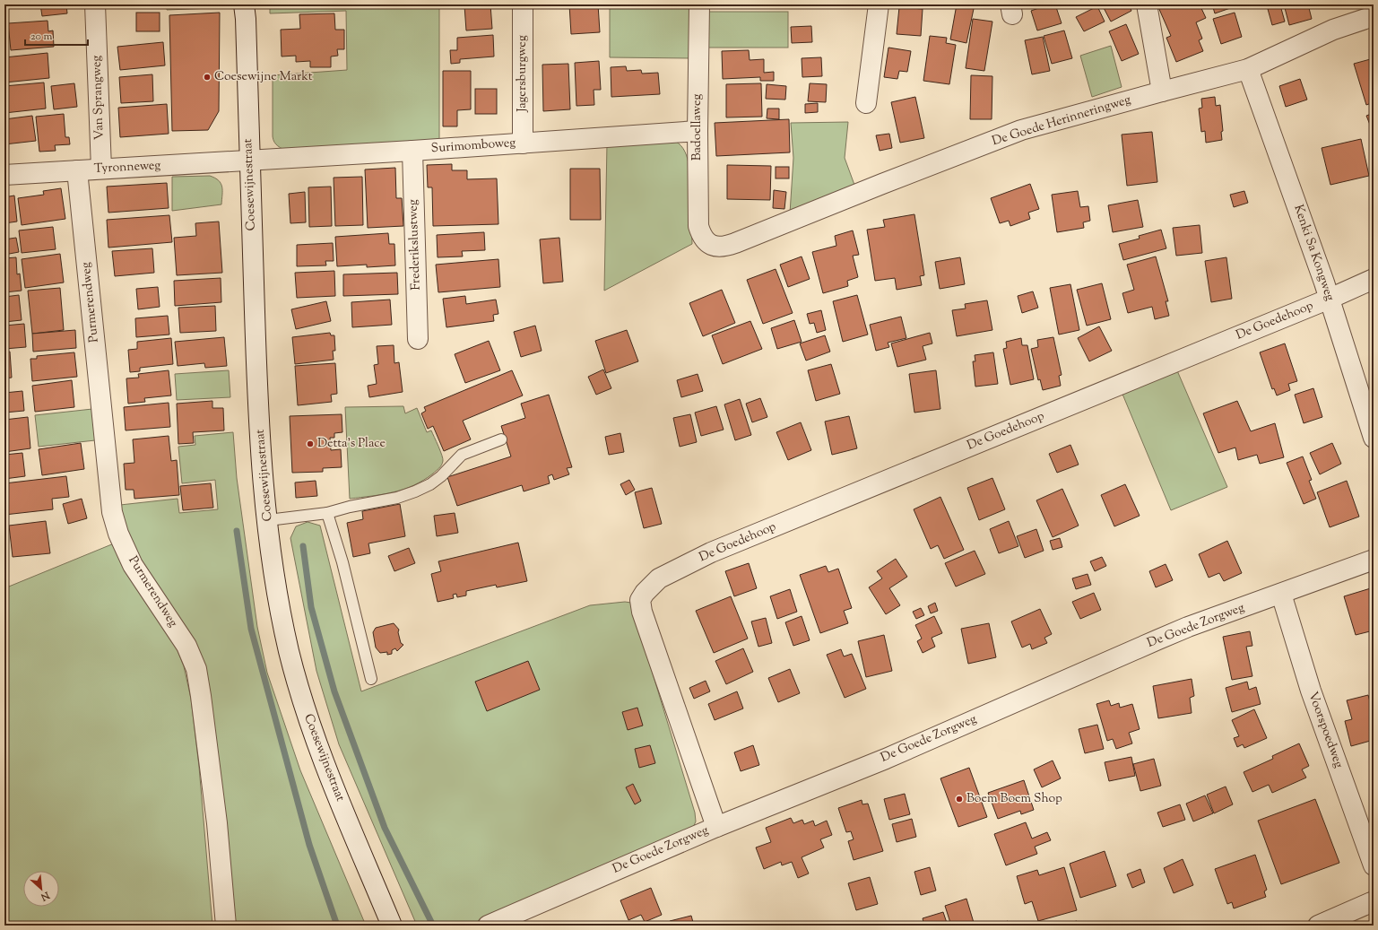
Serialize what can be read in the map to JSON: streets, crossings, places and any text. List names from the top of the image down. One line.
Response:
{"streets":{"street":["Jagersburgweg","Van Sprangweg","De Goede Herinneringweg","Badoellaweg","Surimomboweg","Tyronneweg","Coesewijnestraat","Frederikslustweg","Kenki Sa Kongweg","Purmerendweg","De Goedehoop","De Goede Zorgweg","Voorspoedweg"]},"crossings":[["Jagersburgweg","Surimomboweg"],["Van Sprangweg","Tyronneweg"],["De Goede Herinneringweg","Badoellaweg"],["De Goede Herinneringweg","Kenki Sa Kongweg"],["Badoellaweg","Surimomboweg"],["Surimomboweg","Tyronneweg"],["Surimomboweg","Coesewijnestraat"],["Surimomboweg","Frederikslustweg"],["Tyronneweg","Coesewijnestraat"],["Tyronneweg","Purmerendweg"],["Kenki Sa Kongweg","De Goedehoop"],["De Goedehoop","De Goede Zorgweg"],["De Goede Zorgweg","Voorspoedweg"]],"places":["Coesewijne Markt","Detta's Place","Boem Boem Shop"],"scale_bar":"20 m","north":"bottom right"}
